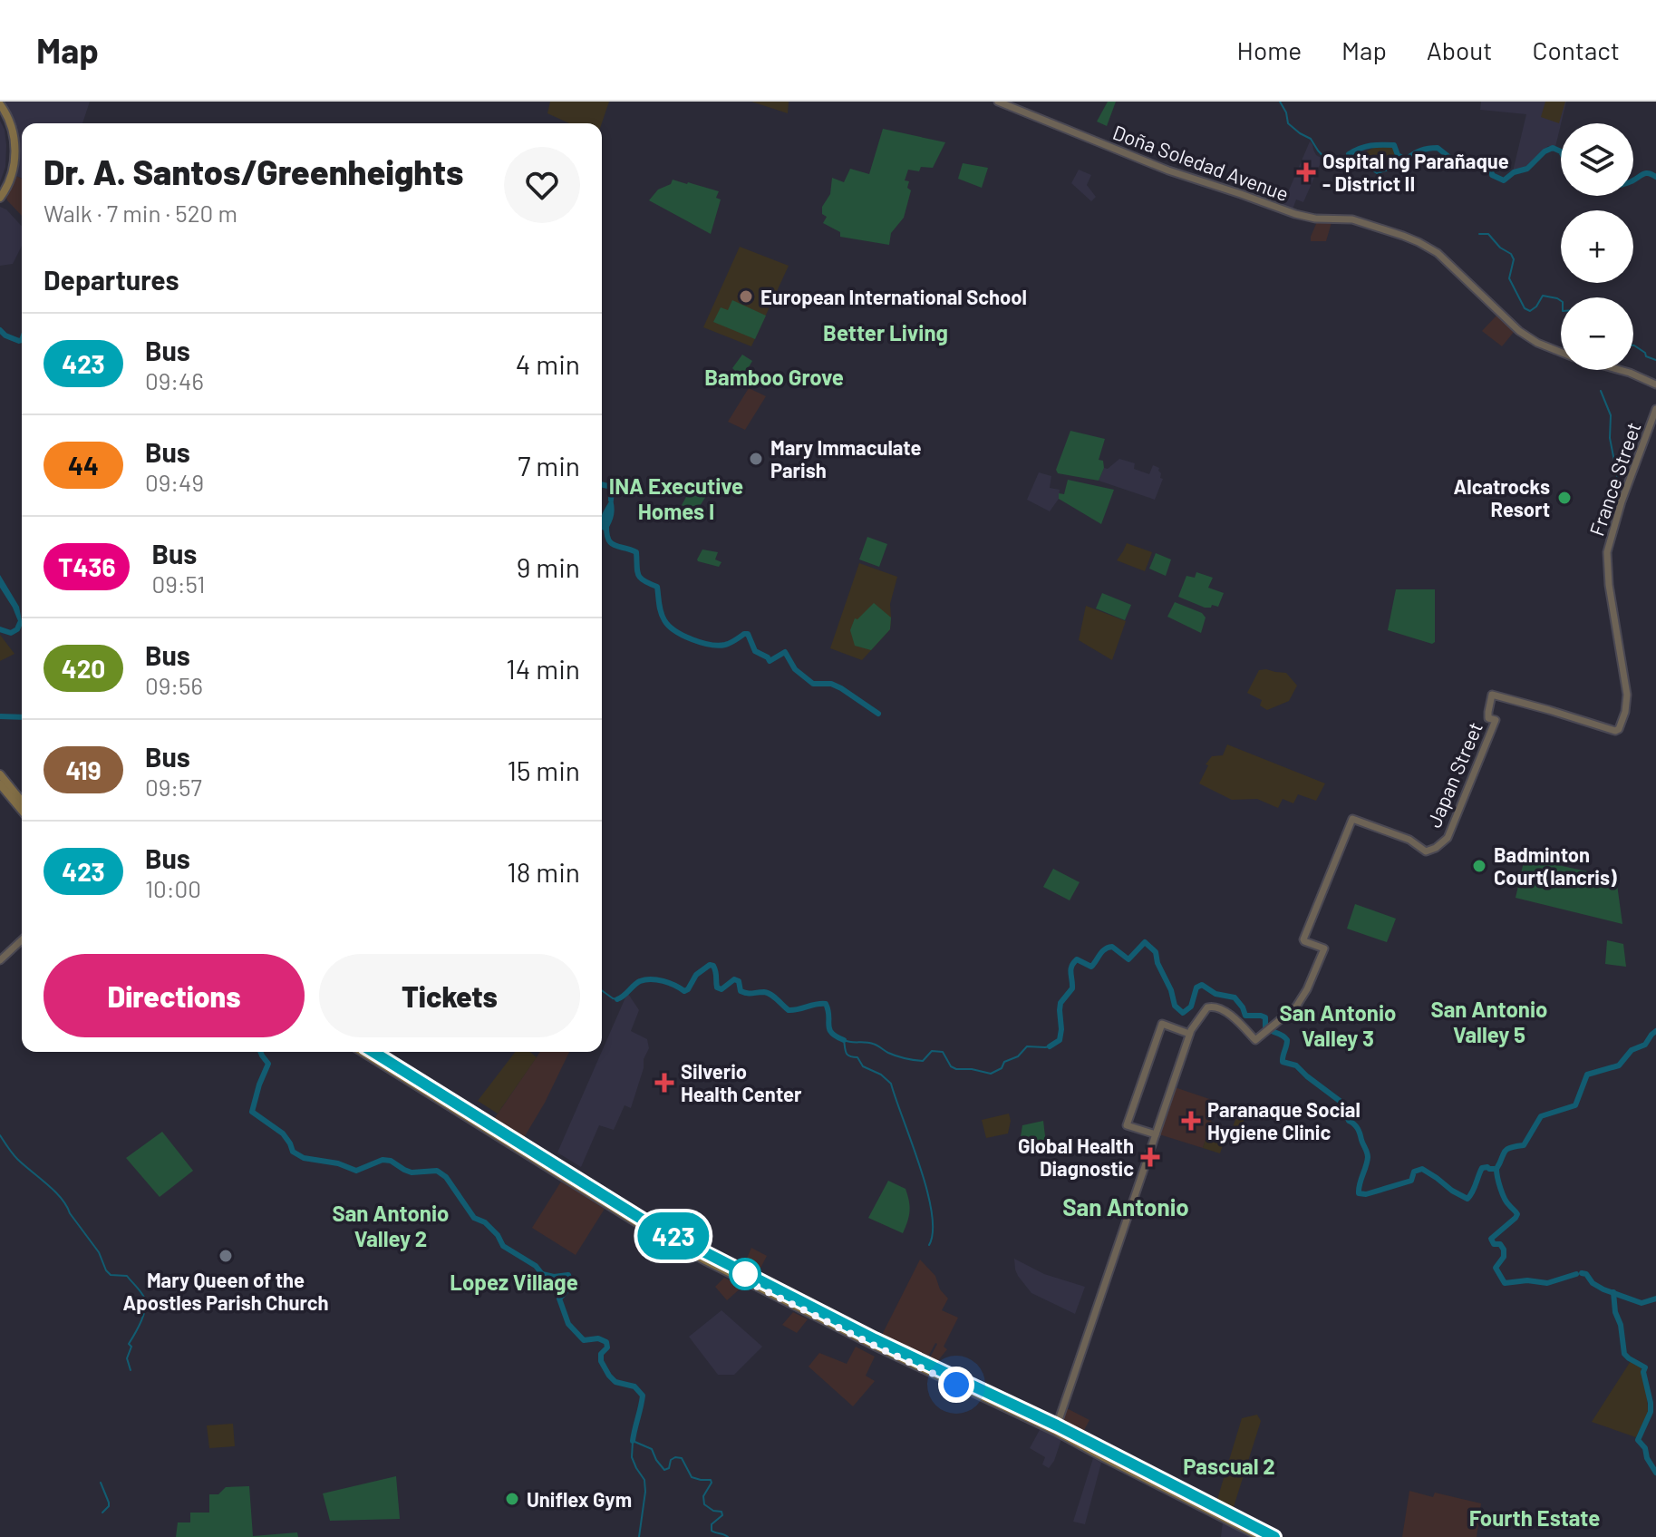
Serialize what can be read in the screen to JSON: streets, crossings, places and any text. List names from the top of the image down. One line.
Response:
{"streets":{"main road":["Doña Soledad Avenue","France Street","Japan Street"]},"crossings":[["France Street","Japan Street"]],"districts":["Better Living","Bamboo Grove","INA Executive Homes I","San Antonio Valley 5","San Antonio Valley 3","San Antonio","San Antonio Valley 2","Lopez Village","Pascual 2","Fourth Estate"],"places":{"health":["Ospital ng Parañaque - District II","Silverio Health Center","Paranaque Social Hygiene Clinic","Global Health Diagnostic"],"other":["European International School","Mary Immaculate Parish","Alcatrocks Resort","Badminton Court(lancris)","Mary Queen of the Apostles Parish Church","Uniflex Gym"]},"lines":["bus line 423"],"page":{"header":"Map","nav":["Home","Map","About","Contact"],"on_map":"423","map_buttons":["+","−"],"heading":[["Dr. A. Santos/Greenheights","Walk · 7 min · 520 m"],"Departures"],"list":[{"mark":"423","name":"Bus","note":"09:46","value":"4 min"},{"mark":"44","name":"Bus","note":"09:49","value":"7 min"},{"mark":"T436","name":"Bus","note":"09:51","value":"9 min"},{"mark":"420","name":"Bus","note":"09:56","value":"14 min"},{"mark":"419","name":"Bus","note":"09:57","value":"15 min"},{"mark":"423","name":"Bus","note":"10:00","value":"18 min"}],"buttons":["Directions","Tickets"]}}
